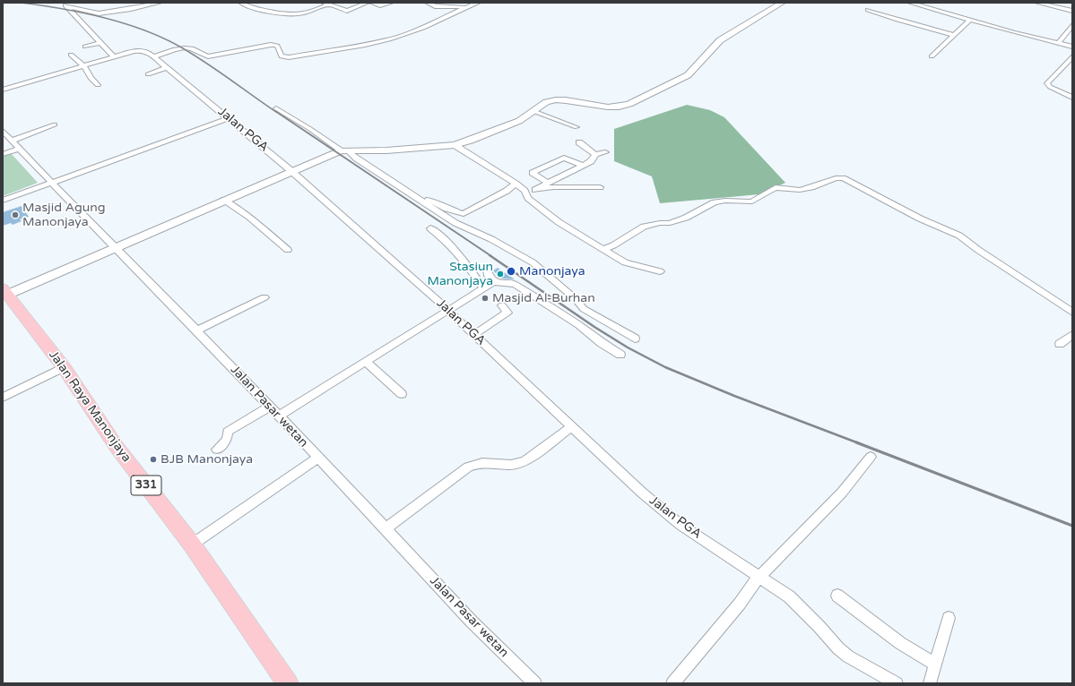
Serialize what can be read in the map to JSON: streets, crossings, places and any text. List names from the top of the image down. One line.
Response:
{"streets":{"main road":["Jalan Raya Manonjaya","331"],"street":["Jalan PGA","Jalan Pasar wetan"]},"places":["Masjid Agung Manonjaya","Manonjaya","Stasiun Manonjaya","Masjid Al-Burhan","BJB Manonjaya"]}
